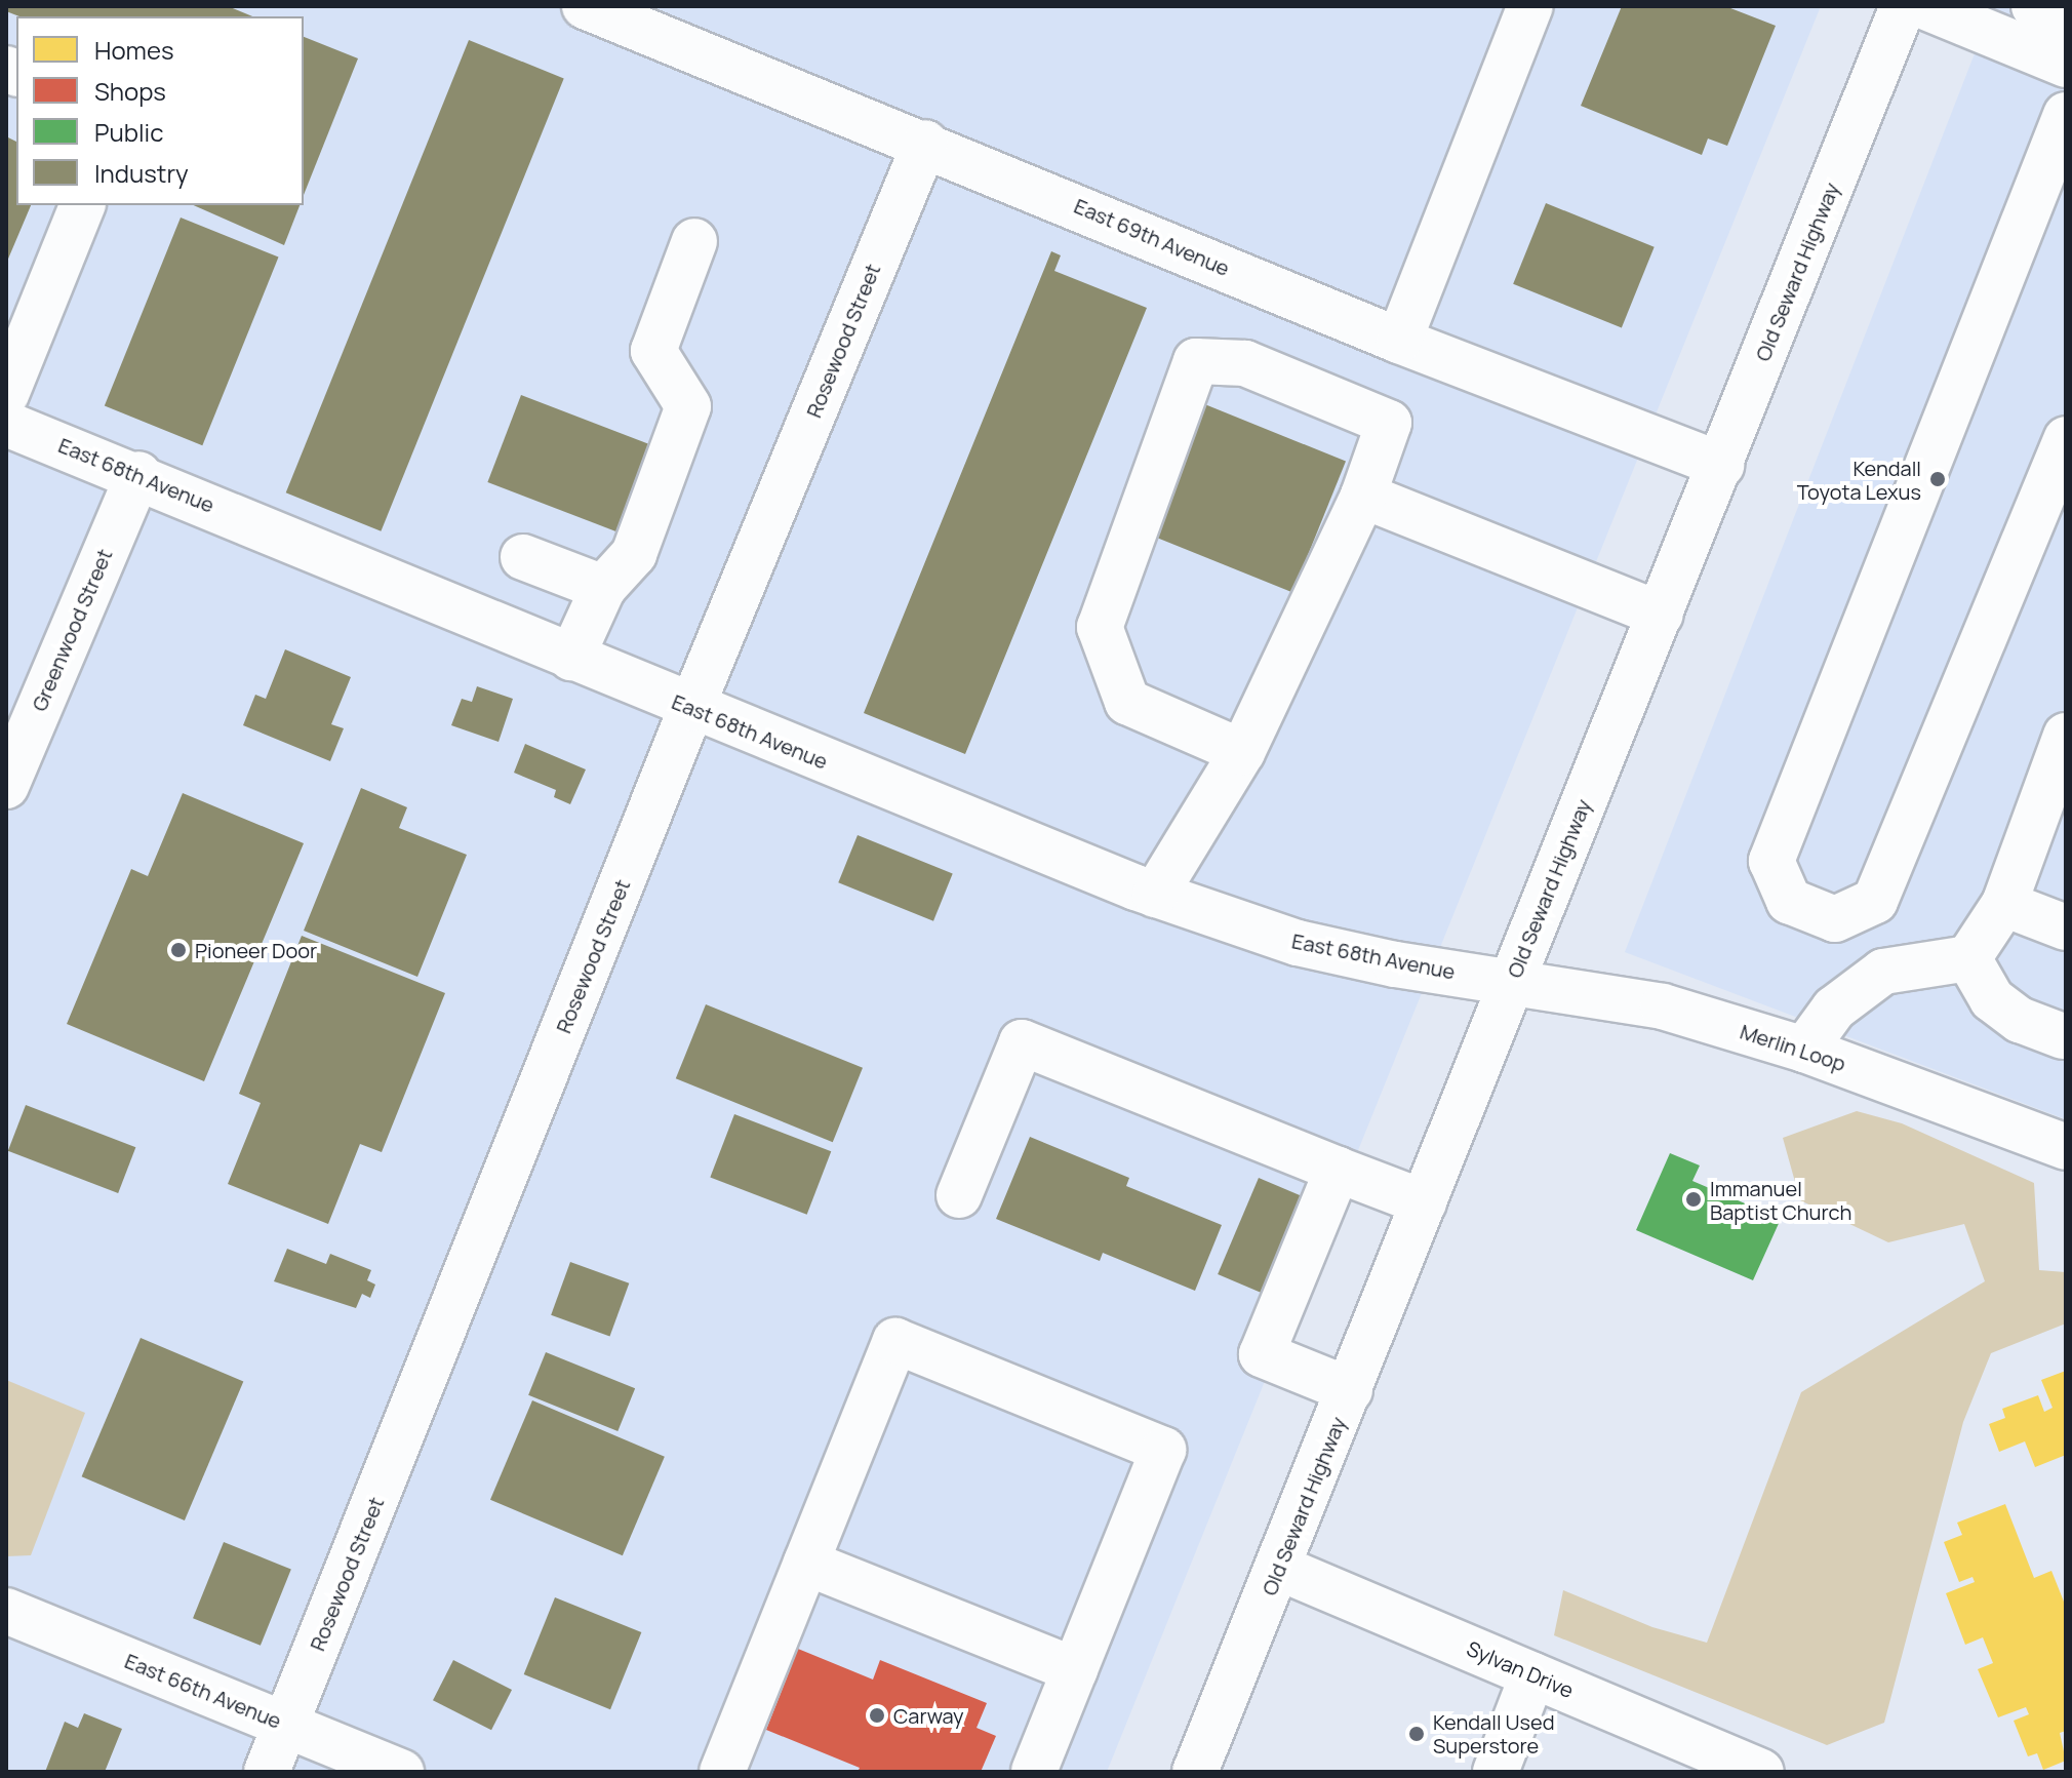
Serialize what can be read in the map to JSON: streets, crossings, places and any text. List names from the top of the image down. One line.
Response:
{"streets":{"street":["East 69th Avenue","Old Seward Highway","Rosewood Street","East 68th Avenue","Greenwood Street","Merlin Loop","Sylvan Drive","East 66th Avenue"]},"crossings":[["East 69th Avenue","Old Seward Highway"],["East 69th Avenue","Rosewood Street"],["Old Seward Highway","East 68th Avenue"],["Old Seward Highway","Merlin Loop"],["Old Seward Highway","Sylvan Drive"],["Rosewood Street","East 68th Avenue"],["Rosewood Street","East 66th Avenue"],["East 68th Avenue","Greenwood Street"],["East 68th Avenue","Merlin Loop"]],"places":["Kendall Toyota Lexus","Pioneer Door","Immanuel Baptist Church","Carway","Kendall Used Superstore"],"legend":["Homes","Shops","Public","Industry"]}
